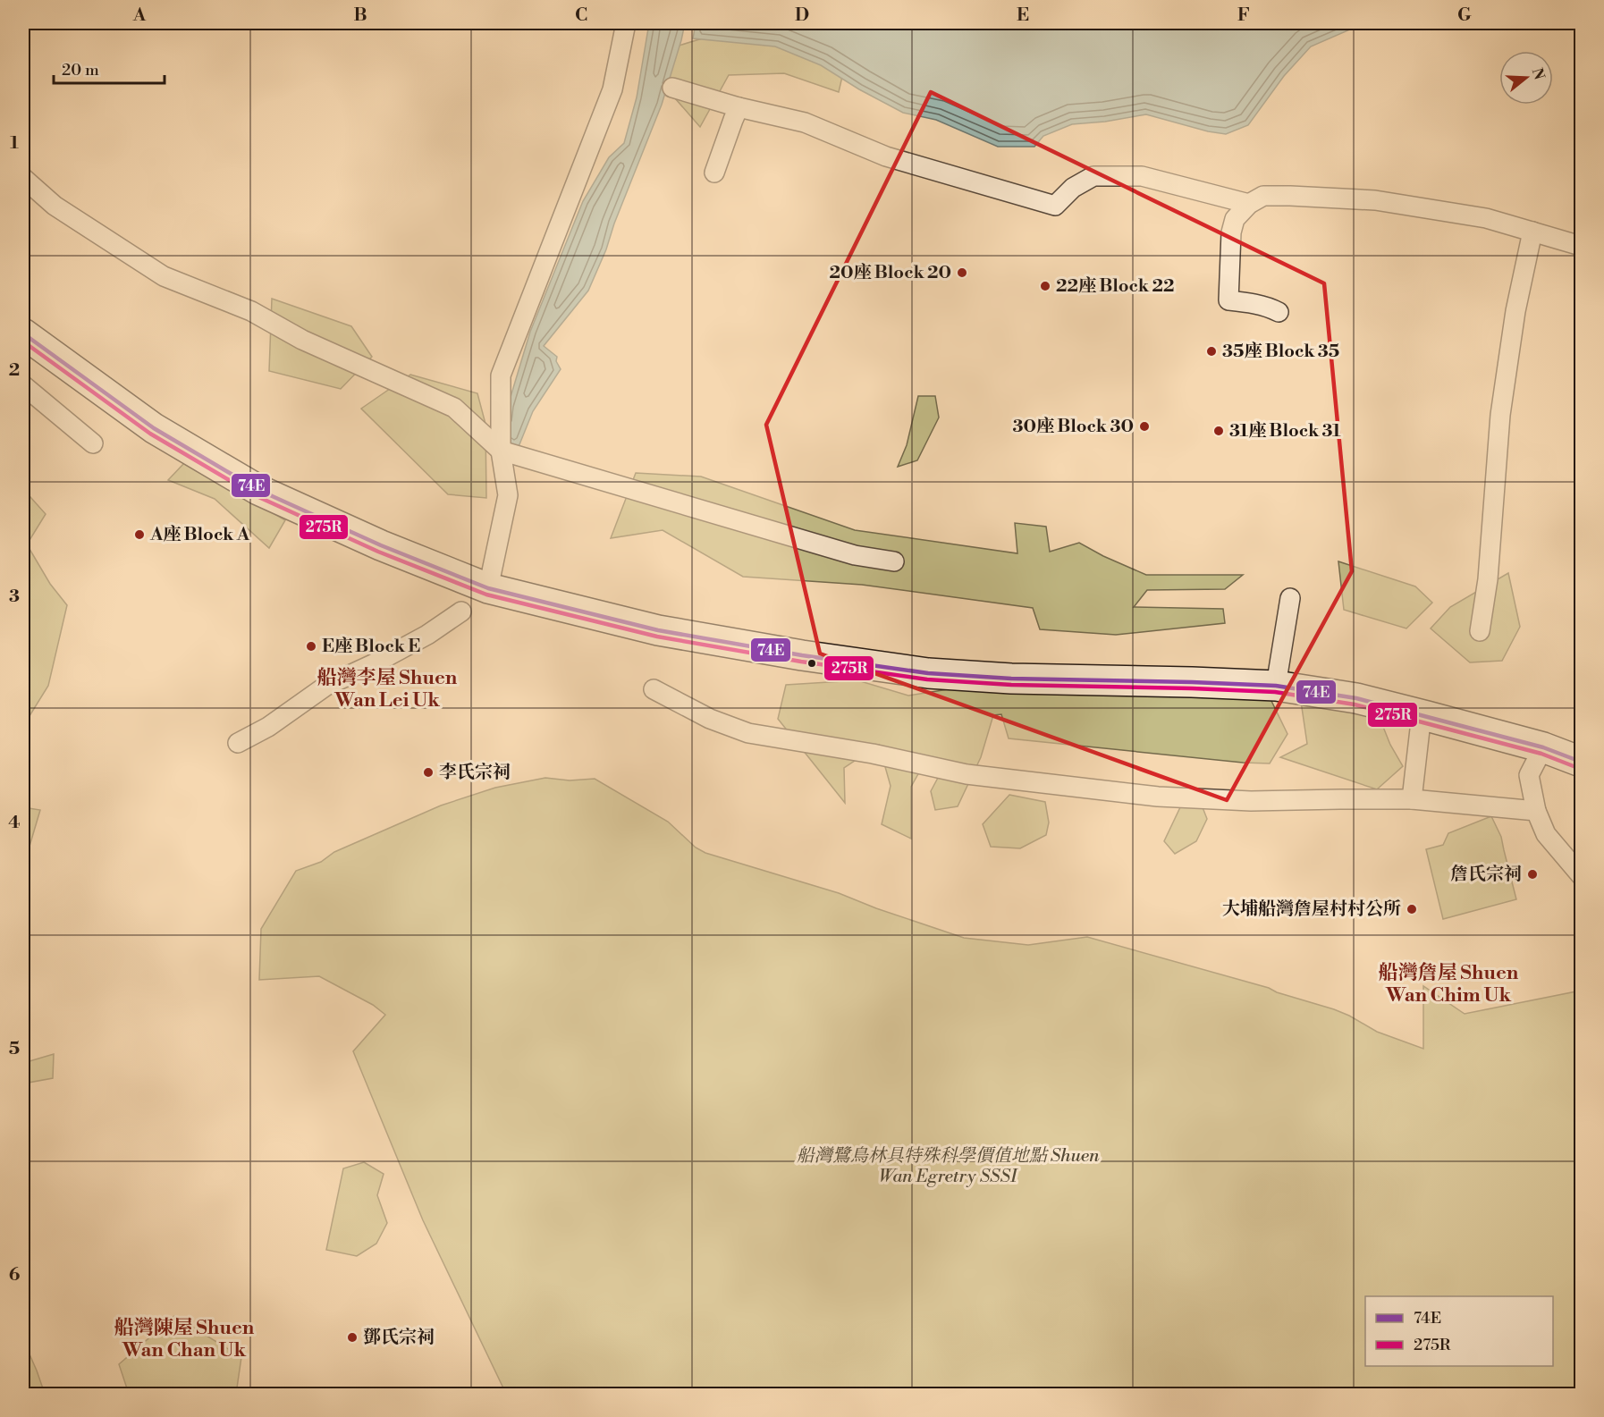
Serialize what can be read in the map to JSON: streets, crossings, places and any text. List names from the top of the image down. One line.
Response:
{"districts":["船灣李屋 Shuen Wan Lei Uk","船灣詹屋 Shuen Wan Chim Uk","船灣陳屋 Shuen Wan Chan Uk"],"parks":["船灣鷺鳥林具特殊科學價值地點 Shuen Wan Egretry SSSI"],"places":["20座 Block 20","22座 Block 22","35座 Block 35","30座 Block 30","31座 Block 31","A座 Block A","E座 Block E","李氏宗祠","詹氏宗祠","大埔船灣詹屋村村公所","鄧氏宗祠"],"lines":["transit line 74E","transit line 275R"],"legend":["74E","275R"],"scale_bar":"20 m","north":"right","grid":{"columns":["A","B","C","D","E","F","G"],"rows":["1","2","3","4","5","6"]}}
